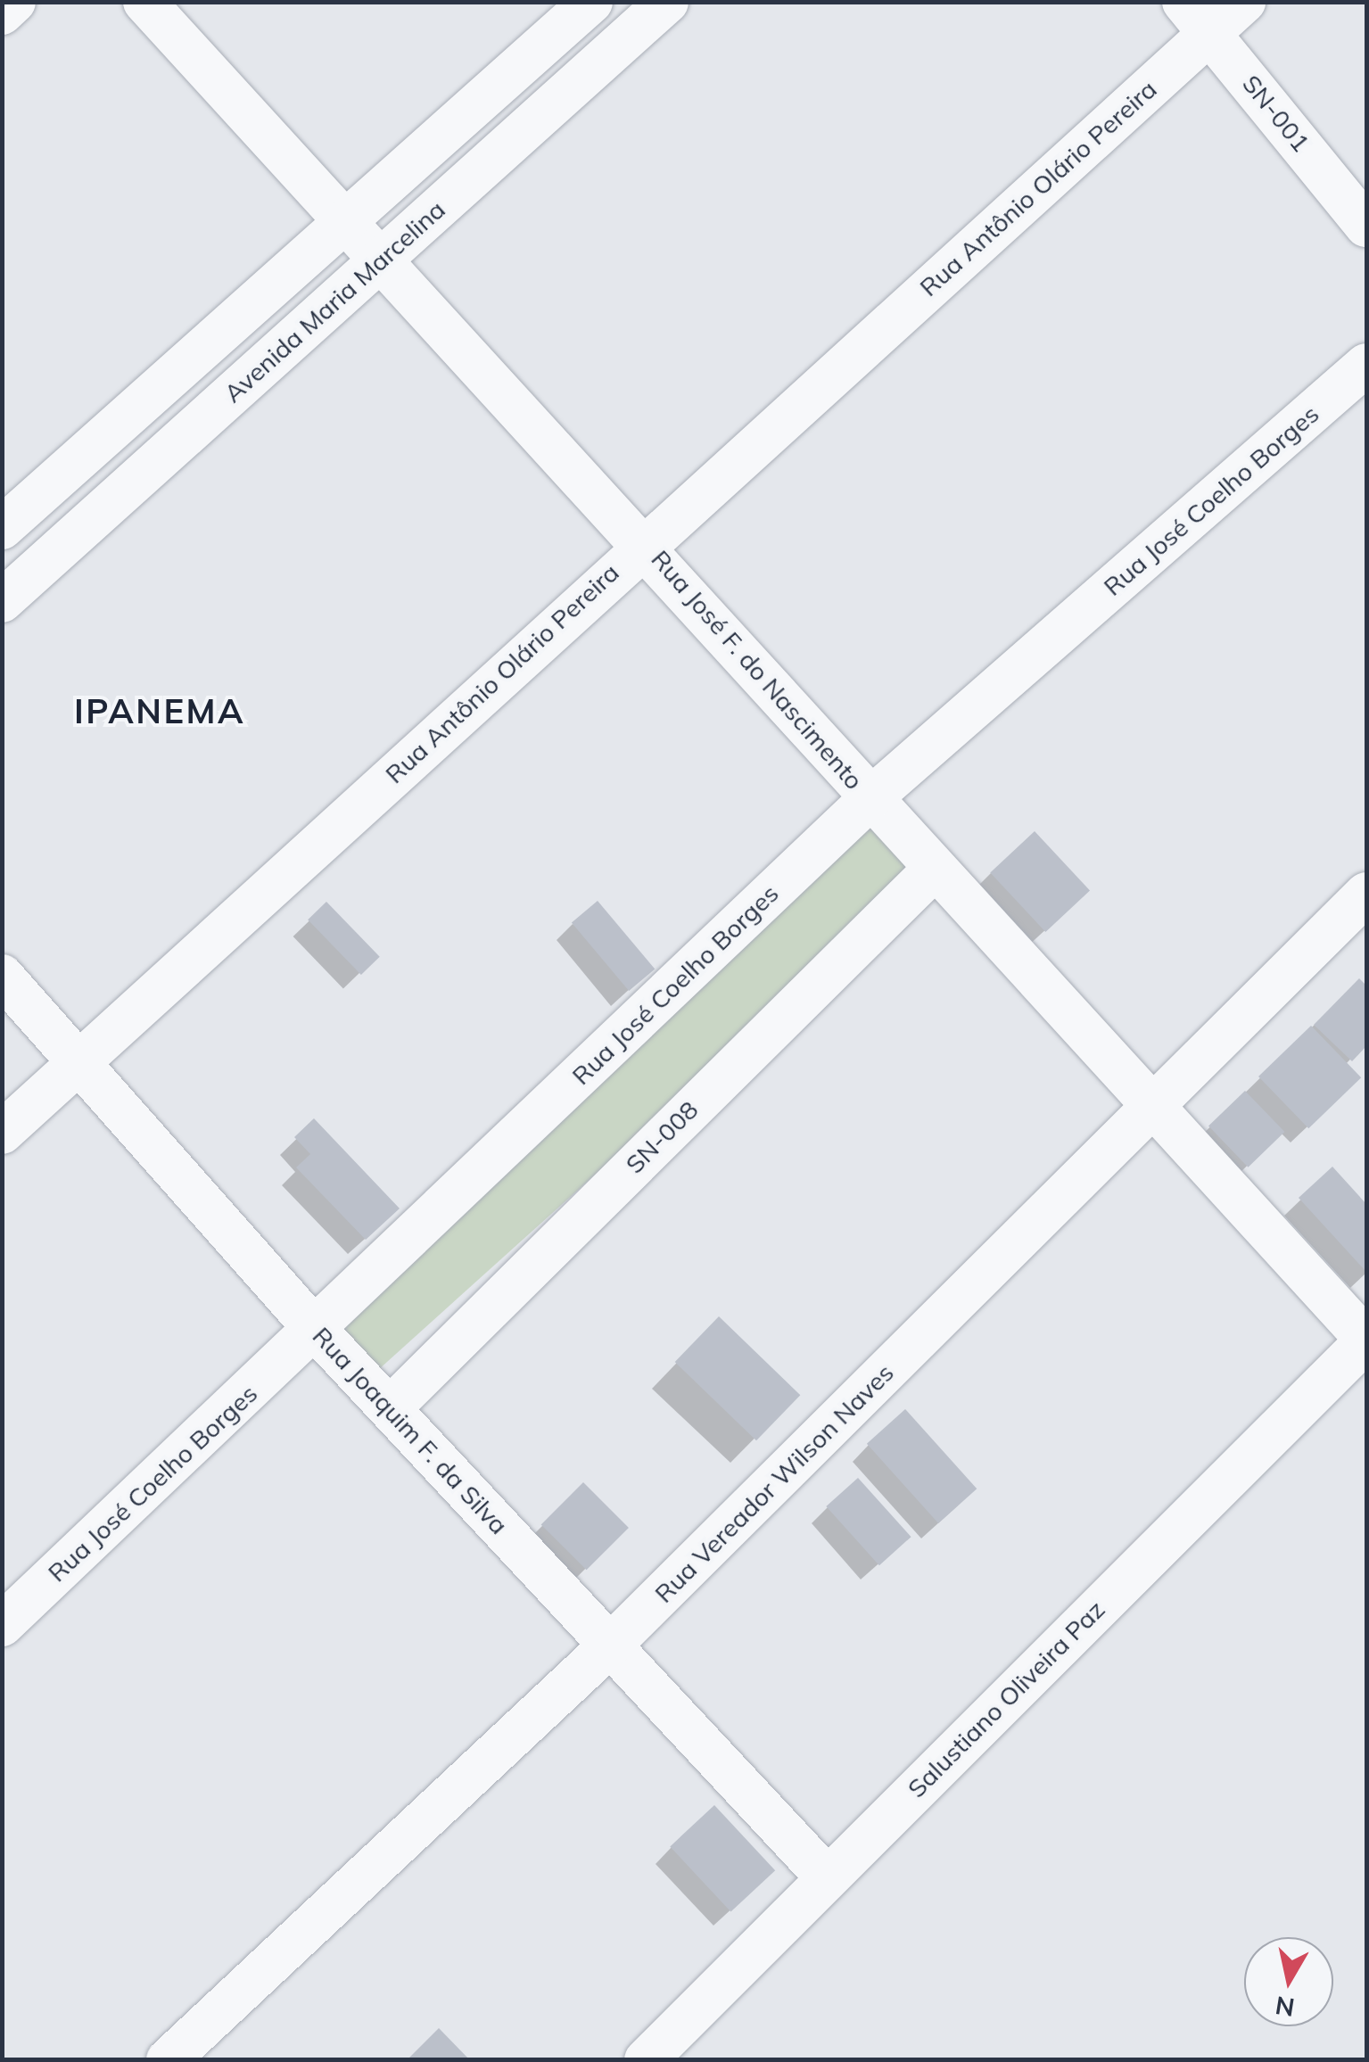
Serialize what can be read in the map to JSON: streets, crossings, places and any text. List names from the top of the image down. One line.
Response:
{"streets":{"street":["SN-001","Rua Antônio Olário Pereira","Avenida Maria Marcelina","Rua José Coelho Borges","Rua José F. do Nascimento","SN-008","Rua Joaquim F. da Silva","Rua Vereador Wilson Naves","Salustiano Oliveira Paz"]},"crossings":[["SN-001","Rua Antônio Olário Pereira"],["Rua Antônio Olário Pereira","Rua José F. do Nascimento"],["Rua Antônio Olário Pereira","Rua Joaquim F. da Silva"],["Avenida Maria Marcelina","Rua José F. do Nascimento"],["Rua José Coelho Borges","Rua José F. do Nascimento"],["Rua José Coelho Borges","Rua Joaquim F. da Silva"],["Rua José F. do Nascimento","SN-008"],["Rua José F. do Nascimento","Rua Vereador Wilson Naves"],["Rua José F. do Nascimento","Salustiano Oliveira Paz"],["SN-008","Rua Joaquim F. da Silva"],["Rua Joaquim F. da Silva","Rua Vereador Wilson Naves"],["Rua Joaquim F. da Silva","Salustiano Oliveira Paz"]],"districts":["IPANEMA"],"north":"bottom"}
